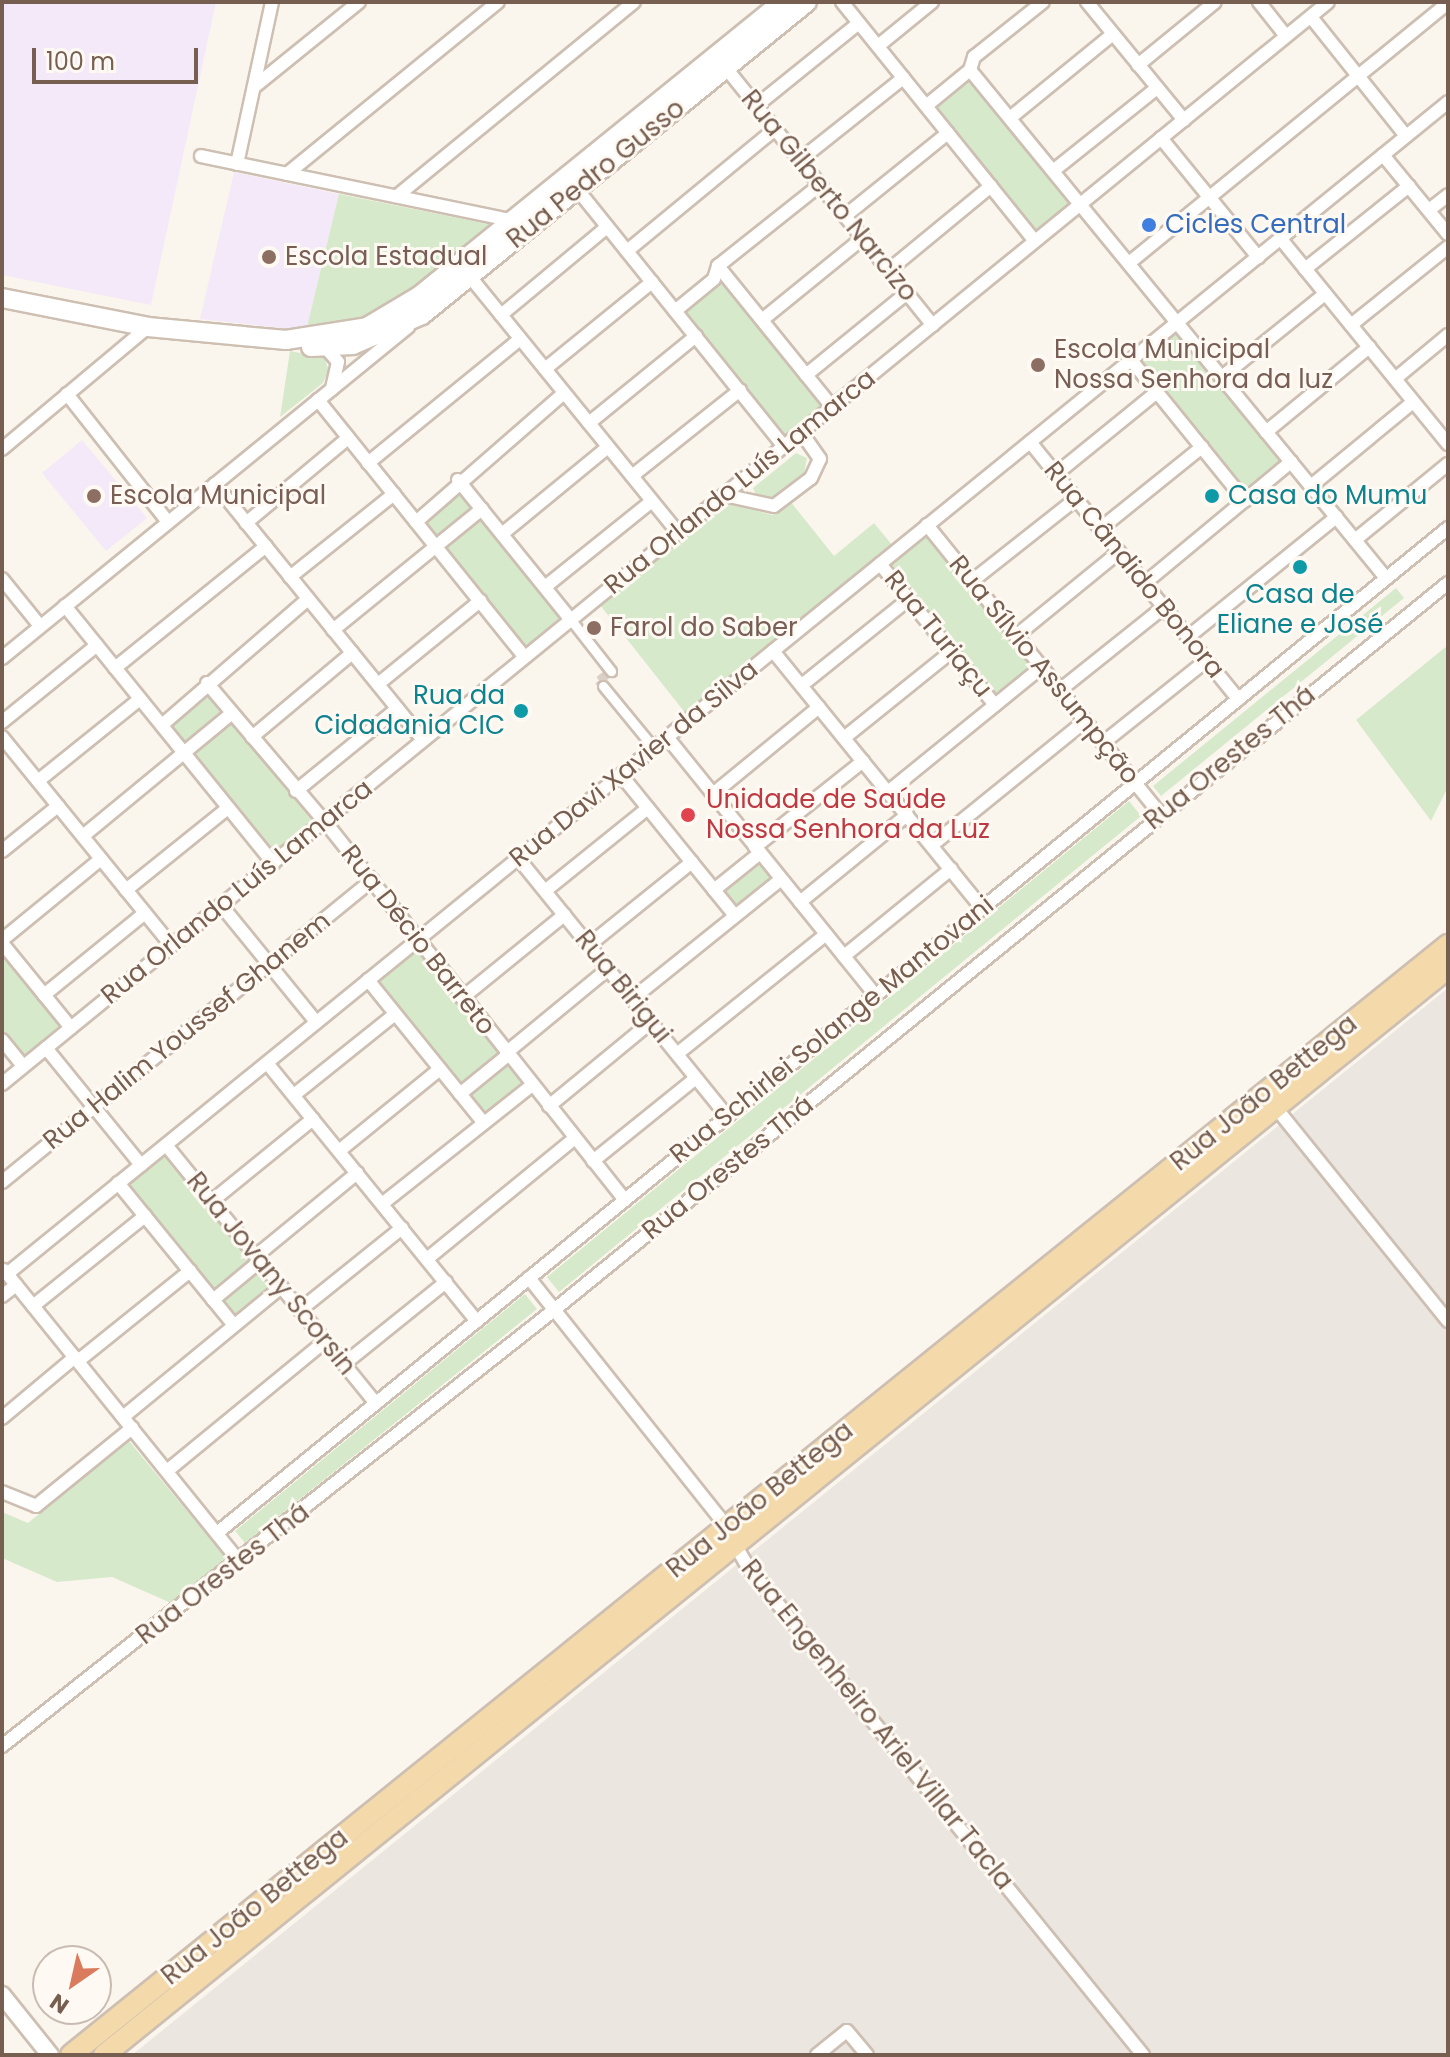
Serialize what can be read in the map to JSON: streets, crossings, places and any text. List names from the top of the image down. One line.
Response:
{"streets":{"main road":["Rua Pedro Gusso","Rua João Bettega"],"street":["Rua Gilberto Narcizo","Rua Orlando Luís Lamarca","Rua Cândido Bonora","Rua Turiaçu","Rua Sílvio Assumpção","Rua Orestes Thá","Rua Davi Xavier da Silva","Rua Décio Barreto","Rua Birigui","Rua Schirlei Solange Mantovani","Rua Halim Youssef Ghanem","Rua Jovany Scorsin","Rua Engenheiro Ariel Villar Tacla"]},"crossings":[["Rua Pedro Gusso","Rua Gilberto Narcizo"],["Rua Gilberto Narcizo","Rua Orlando Luís Lamarca"],["Rua Orlando Luís Lamarca","Rua Décio Barreto"],["Rua Cândido Bonora","Rua Davi Xavier da Silva"],["Rua Cândido Bonora","Rua Schirlei Solange Mantovani"],["Rua Turiaçu","Rua Davi Xavier da Silva"],["Rua Sílvio Assumpção","Rua Orestes Thá"],["Rua Sílvio Assumpção","Rua Davi Xavier da Silva"],["Rua Sílvio Assumpção","Rua Schirlei Solange Mantovani"],["Rua Orestes Thá","Rua Engenheiro Ariel Villar Tacla"],["Rua Davi Xavier da Silva","Rua Décio Barreto"],["Rua Davi Xavier da Silva","Rua Birigui"],["Rua Davi Xavier da Silva","Rua Jovany Scorsin"],["Rua Décio Barreto","Rua Schirlei Solange Mantovani"],["Rua Décio Barreto","Rua Halim Youssef Ghanem"],["Rua Birigui","Rua Schirlei Solange Mantovani"],["Rua Schirlei Solange Mantovani","Rua Jovany Scorsin"],["Rua Schirlei Solange Mantovani","Rua Engenheiro Ariel Villar Tacla"],["Rua João Bettega","Rua Engenheiro Ariel Villar Tacla"]],"places":["Cicles Central","Escola Estadual","Escola Municipal Nossa Senhora da luz","Escola Municipal","Casa do Mumu","Casa de Eliane e José","Farol do Saber","Rua da Cidadania CIC","Unidade de Saúde Nossa Senhora da Luz"],"scale_bar":"100 m","north":"bottom left"}
